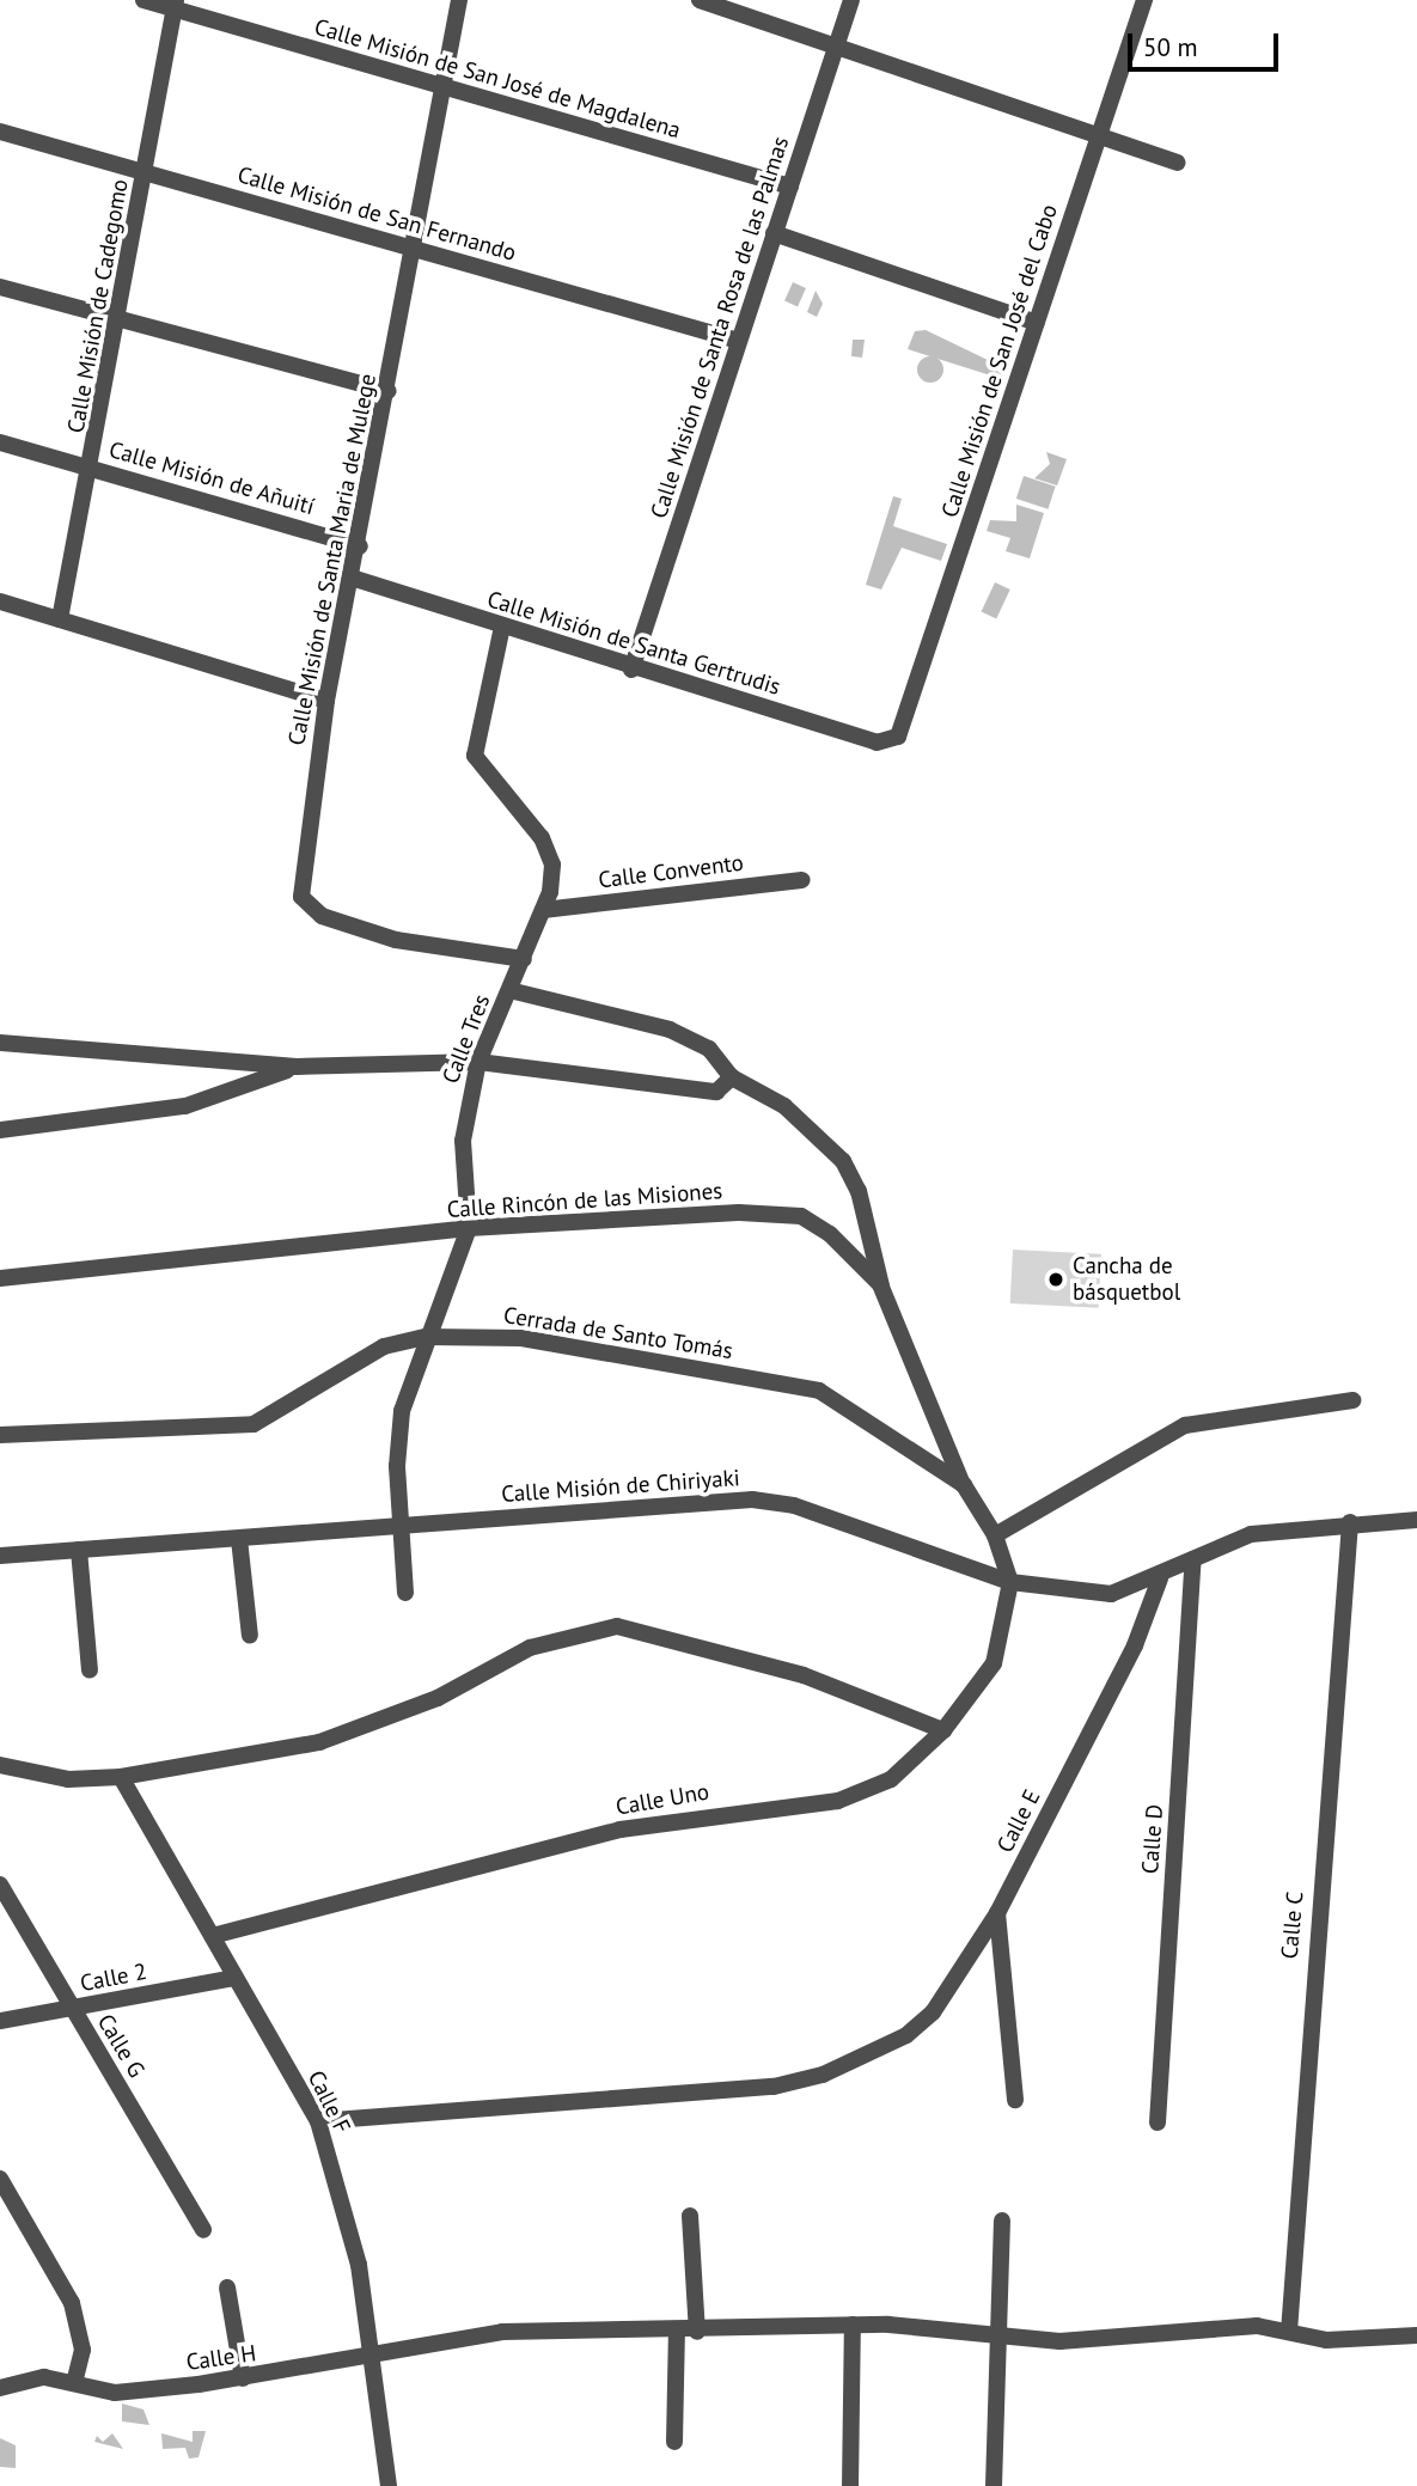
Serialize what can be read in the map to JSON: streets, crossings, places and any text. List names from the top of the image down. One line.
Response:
{"streets":{"street":["Calle Misión de San José de Magdalena","Calle Misión de San Fernando","Calle Misión de Cadegomo","Calle Misión de Santa Rosa de las Palmas","Calle Misión de San José del Cabo","Calle Misión de Añuití","Calle Misión de Santa Maria de Mulege","Calle Misión de Santa Gertrudis","Calle Convento","Calle Tres","Calle Rincón de las Misiones","Cerrada de Santo Tomás","Calle Misión de Chiriyaki","Calle Uno","Calle E","Calle D","Calle C","Calle 2","Calle G","Calle F","Calle H"]},"crossings":[["Calle Misión de San José de Magdalena","Calle Misión de Cadegomo"],["Calle Misión de San José de Magdalena","Calle Misión de Santa Rosa de las Palmas"],["Calle Misión de San José de Magdalena","Calle Misión de Santa Maria de Mulege"],["Calle Misión de San Fernando","Calle Misión de Cadegomo"],["Calle Misión de San Fernando","Calle Misión de Santa Rosa de las Palmas"],["Calle Misión de San Fernando","Calle Misión de Santa Maria de Mulege"],["Calle Misión de Cadegomo","Calle Misión de Añuití"],["Calle Misión de Santa Rosa de las Palmas","Calle Misión de Santa Gertrudis"],["Calle Misión de San José del Cabo","Calle Misión de Santa Gertrudis"],["Calle Misión de Añuití","Calle Misión de Santa Maria de Mulege"],["Calle Misión de Santa Maria de Mulege","Calle Misión de Santa Gertrudis"],["Calle Misión de Santa Maria de Mulege","Calle Tres"],["Calle Misión de Santa Gertrudis","Calle Tres"],["Calle Convento","Calle Tres"],["Calle Tres","Calle Rincón de las Misiones"],["Calle Tres","Cerrada de Santo Tomás"],["Calle Tres","Calle Misión de Chiriyaki"],["Calle Rincón de las Misiones","Cerrada de Santo Tomás"],["Cerrada de Santo Tomás","Calle Misión de Chiriyaki"],["Cerrada de Santo Tomás","Calle Uno"],["Calle Misión de Chiriyaki","Calle Uno"],["Calle Misión de Chiriyaki","Calle E"],["Calle Misión de Chiriyaki","Calle D"],["Calle Misión de Chiriyaki","Calle C"],["Calle Uno","Calle F"],["Calle E","Calle F"],["Calle C","Calle H"],["Calle 2","Calle G"],["Calle 2","Calle F"],["Calle F","Calle H"]],"places":["Cancha de básquetbol"],"scale_bar":"50 m"}
